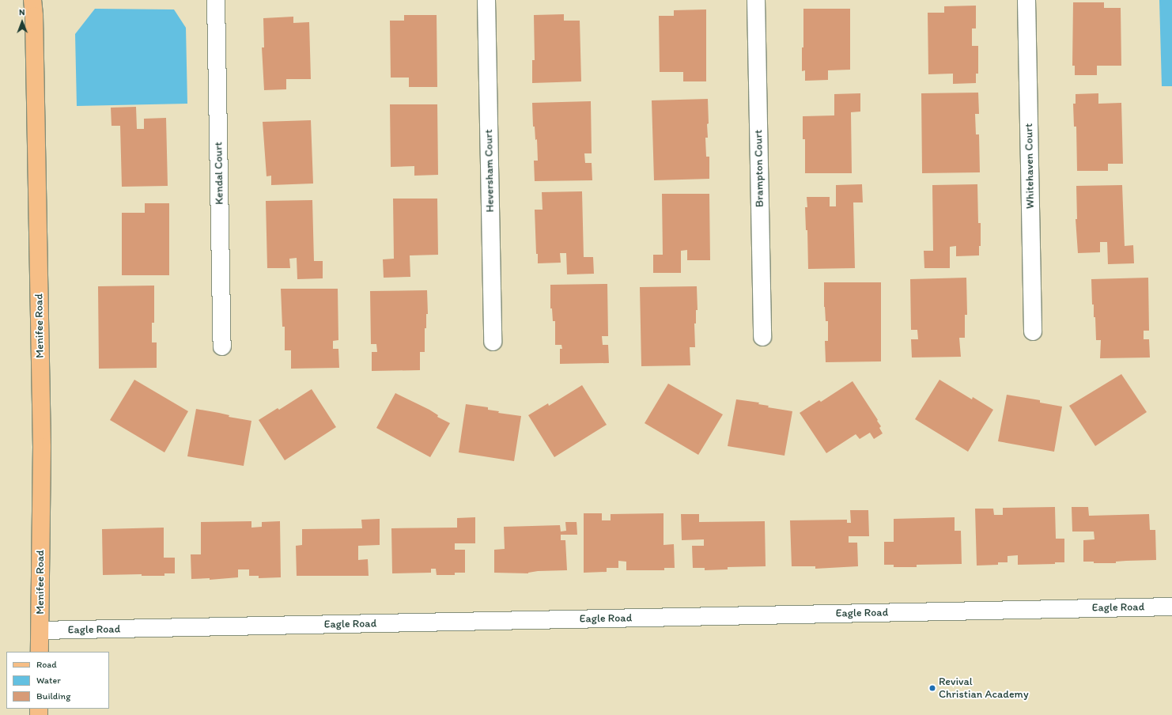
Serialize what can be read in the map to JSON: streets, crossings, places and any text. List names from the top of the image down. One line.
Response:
{"streets":{"main road":["Menifee Road"],"street":["Whitehaven Court","Brampton Court","Heversham Court","Kendal Court","Eagle Road"]},"crossings":[["Menifee Road","Eagle Road"]],"places":["Revival Christian Academy"],"legend":["Road","Water","Building"],"north":"top"}
